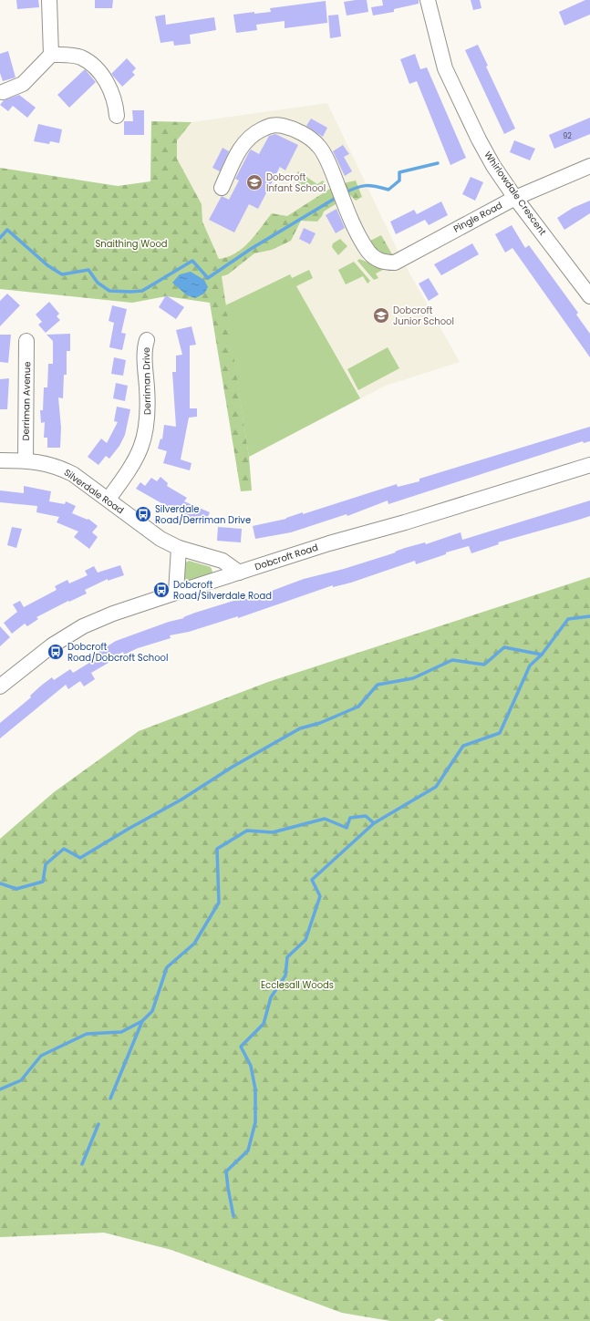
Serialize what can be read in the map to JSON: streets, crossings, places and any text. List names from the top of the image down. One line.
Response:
{"streets":{"street":["Whirlowdale Crescent","Pingle Road","Derriman Drive","Derriman Avenue","Silverdale Road","Dobcroft Road"]},"crossings":[["Whirlowdale Crescent","Pingle Road"],["Derriman Drive","Silverdale Road"],["Derriman Avenue","Silverdale Road"],["Silverdale Road","Dobcroft Road"]],"parks":["Snaithing Wood","Ecclesall Woods"],"places":{"school or university":["Dobcroft Infant School","Dobcroft Junior School"],"bus stop":["Silverdale Road/Derriman Drive","Dobcroft Road/Silverdale Road","Dobcroft Road/Dobcroft School"]},"house_numbers":["92"]}
